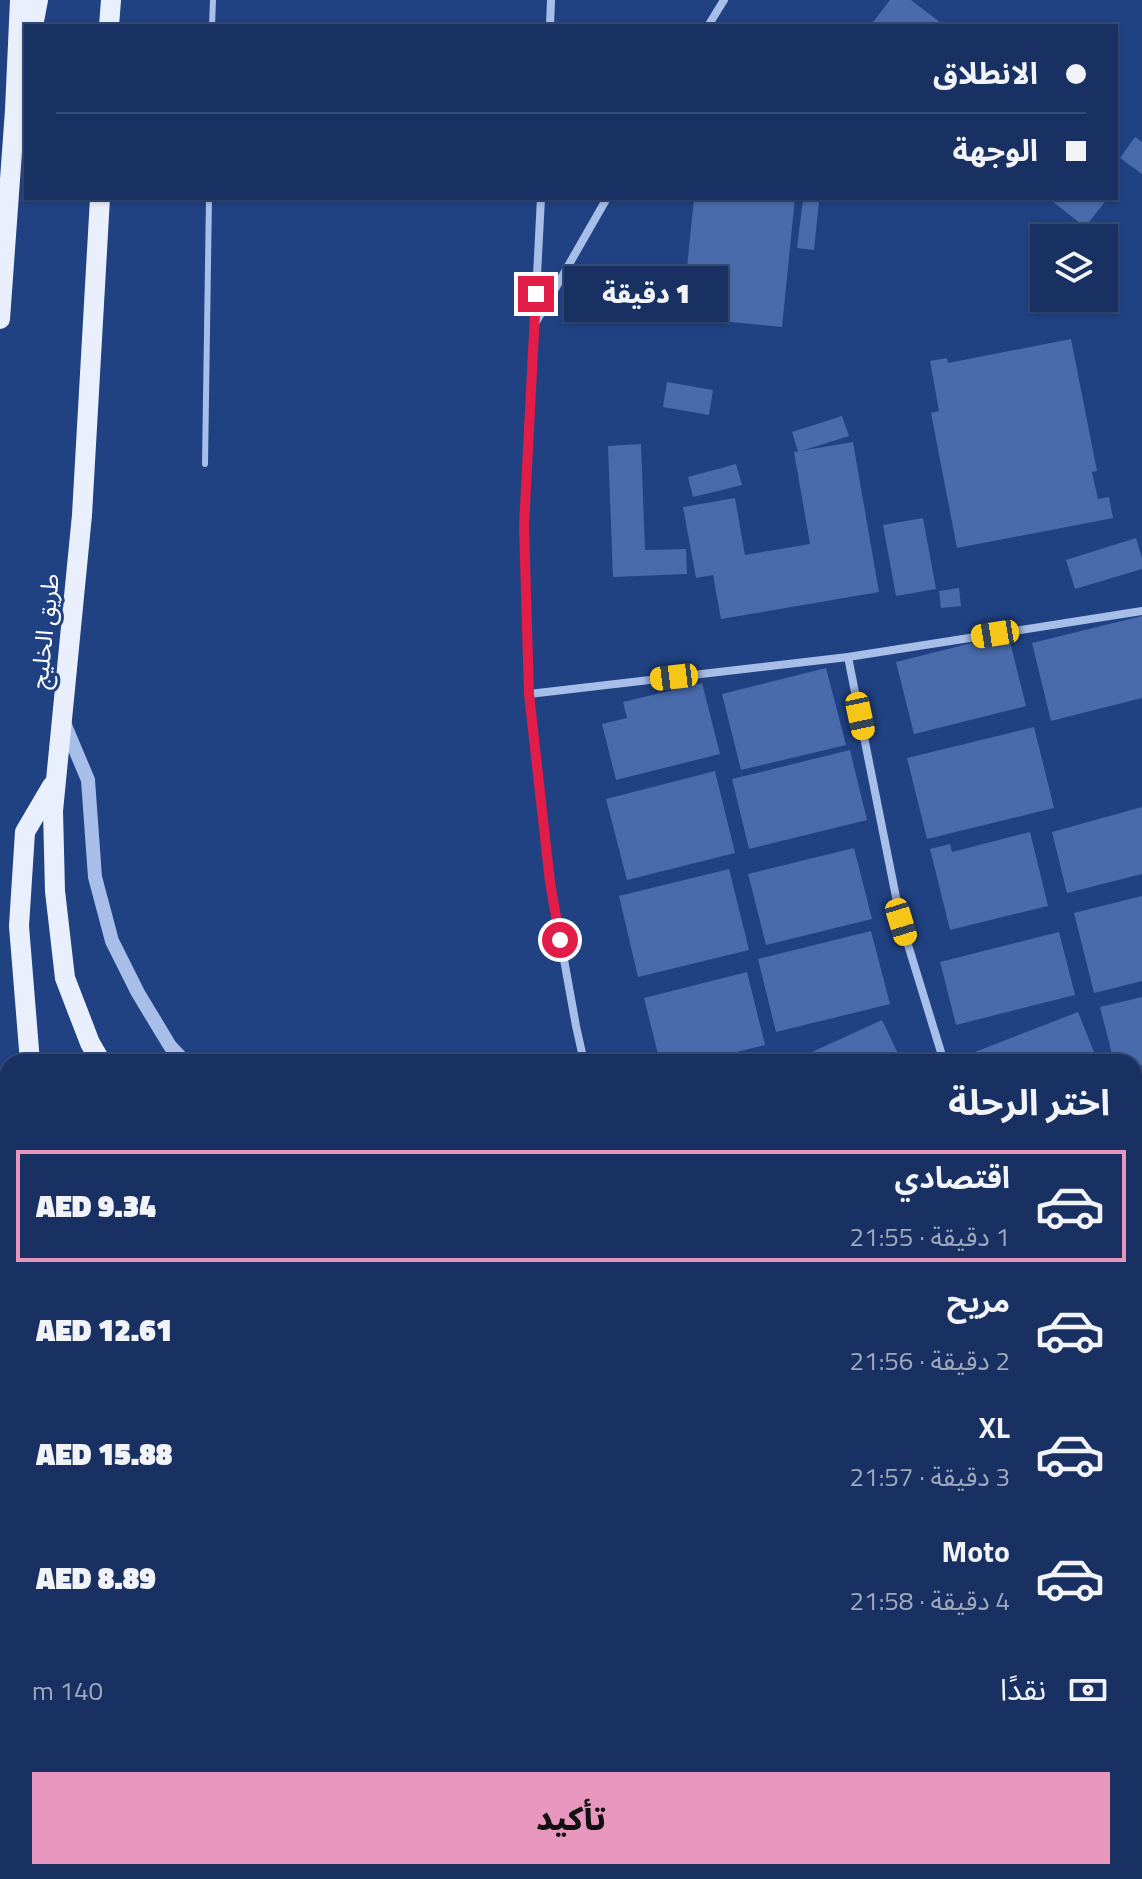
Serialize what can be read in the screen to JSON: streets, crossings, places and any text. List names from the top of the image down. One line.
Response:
{"streets":{"main road":["طريق الخليج"]},"page":{"banner":["الانطلاق","الوجهة"],"bubble":"1 دقيقة","heading":"اختر الرحلة","list":[{"name":"اقتصادي","note":"1 دقيقة · 21:55","value":"AED 9.34"},{"name":"مريح","note":"2 دقيقة · 21:56","value":"AED 12.61"},{"name":"XL","note":"3 دقيقة · 21:57","value":"AED 15.88"},{"name":"Moto","note":"4 دقيقة · 21:58","value":"AED 8.89"}],"pay":["نقدًا","140 m"],"buttons":"تأكيد"}}
